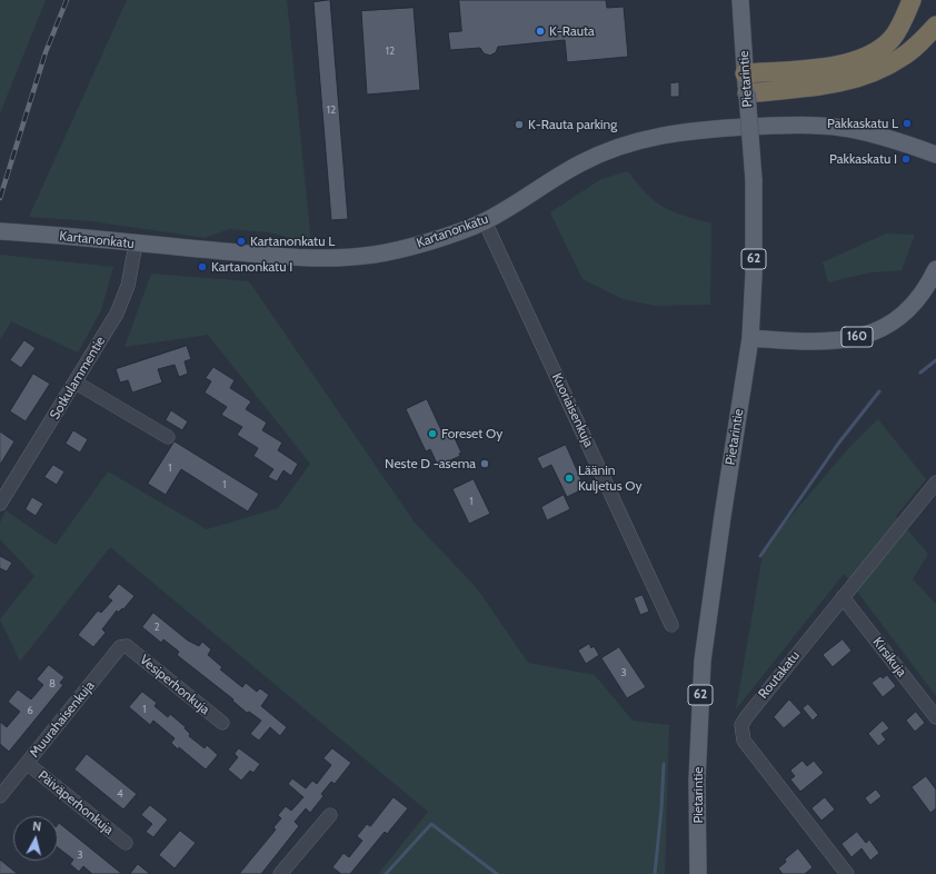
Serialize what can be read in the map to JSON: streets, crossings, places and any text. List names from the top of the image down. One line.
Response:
{"streets":{"main road":["Pietarintie","Kartanonkatu","62","160"],"street":["Sotkulammentie","Kuoriaisenkuja","Kirsikuja","Routakatu","Vesiperhonkuja","Muurahaisenkuja","Päiväperhonkuja"]},"crossings":[["Pietarintie","160"],["Kartanonkatu","Sotkulammentie"],["Kartanonkatu","Kuoriaisenkuja"],["Kirsikuja","Routakatu"],["Vesiperhonkuja","Muurahaisenkuja"],["Muurahaisenkuja","Päiväperhonkuja"]],"places":["K-Rauta","Pakkaskatu L","K-Rauta parking","Pakkaskatu I","Kartanonkatu L","Kartanonkatu I","Foreset Oy","Neste D -asema","Läänin Kuljetus Oy"],"house_numbers":["12","12","1","1","1","2","3","8","1","6","4","3"],"north":"top"}
